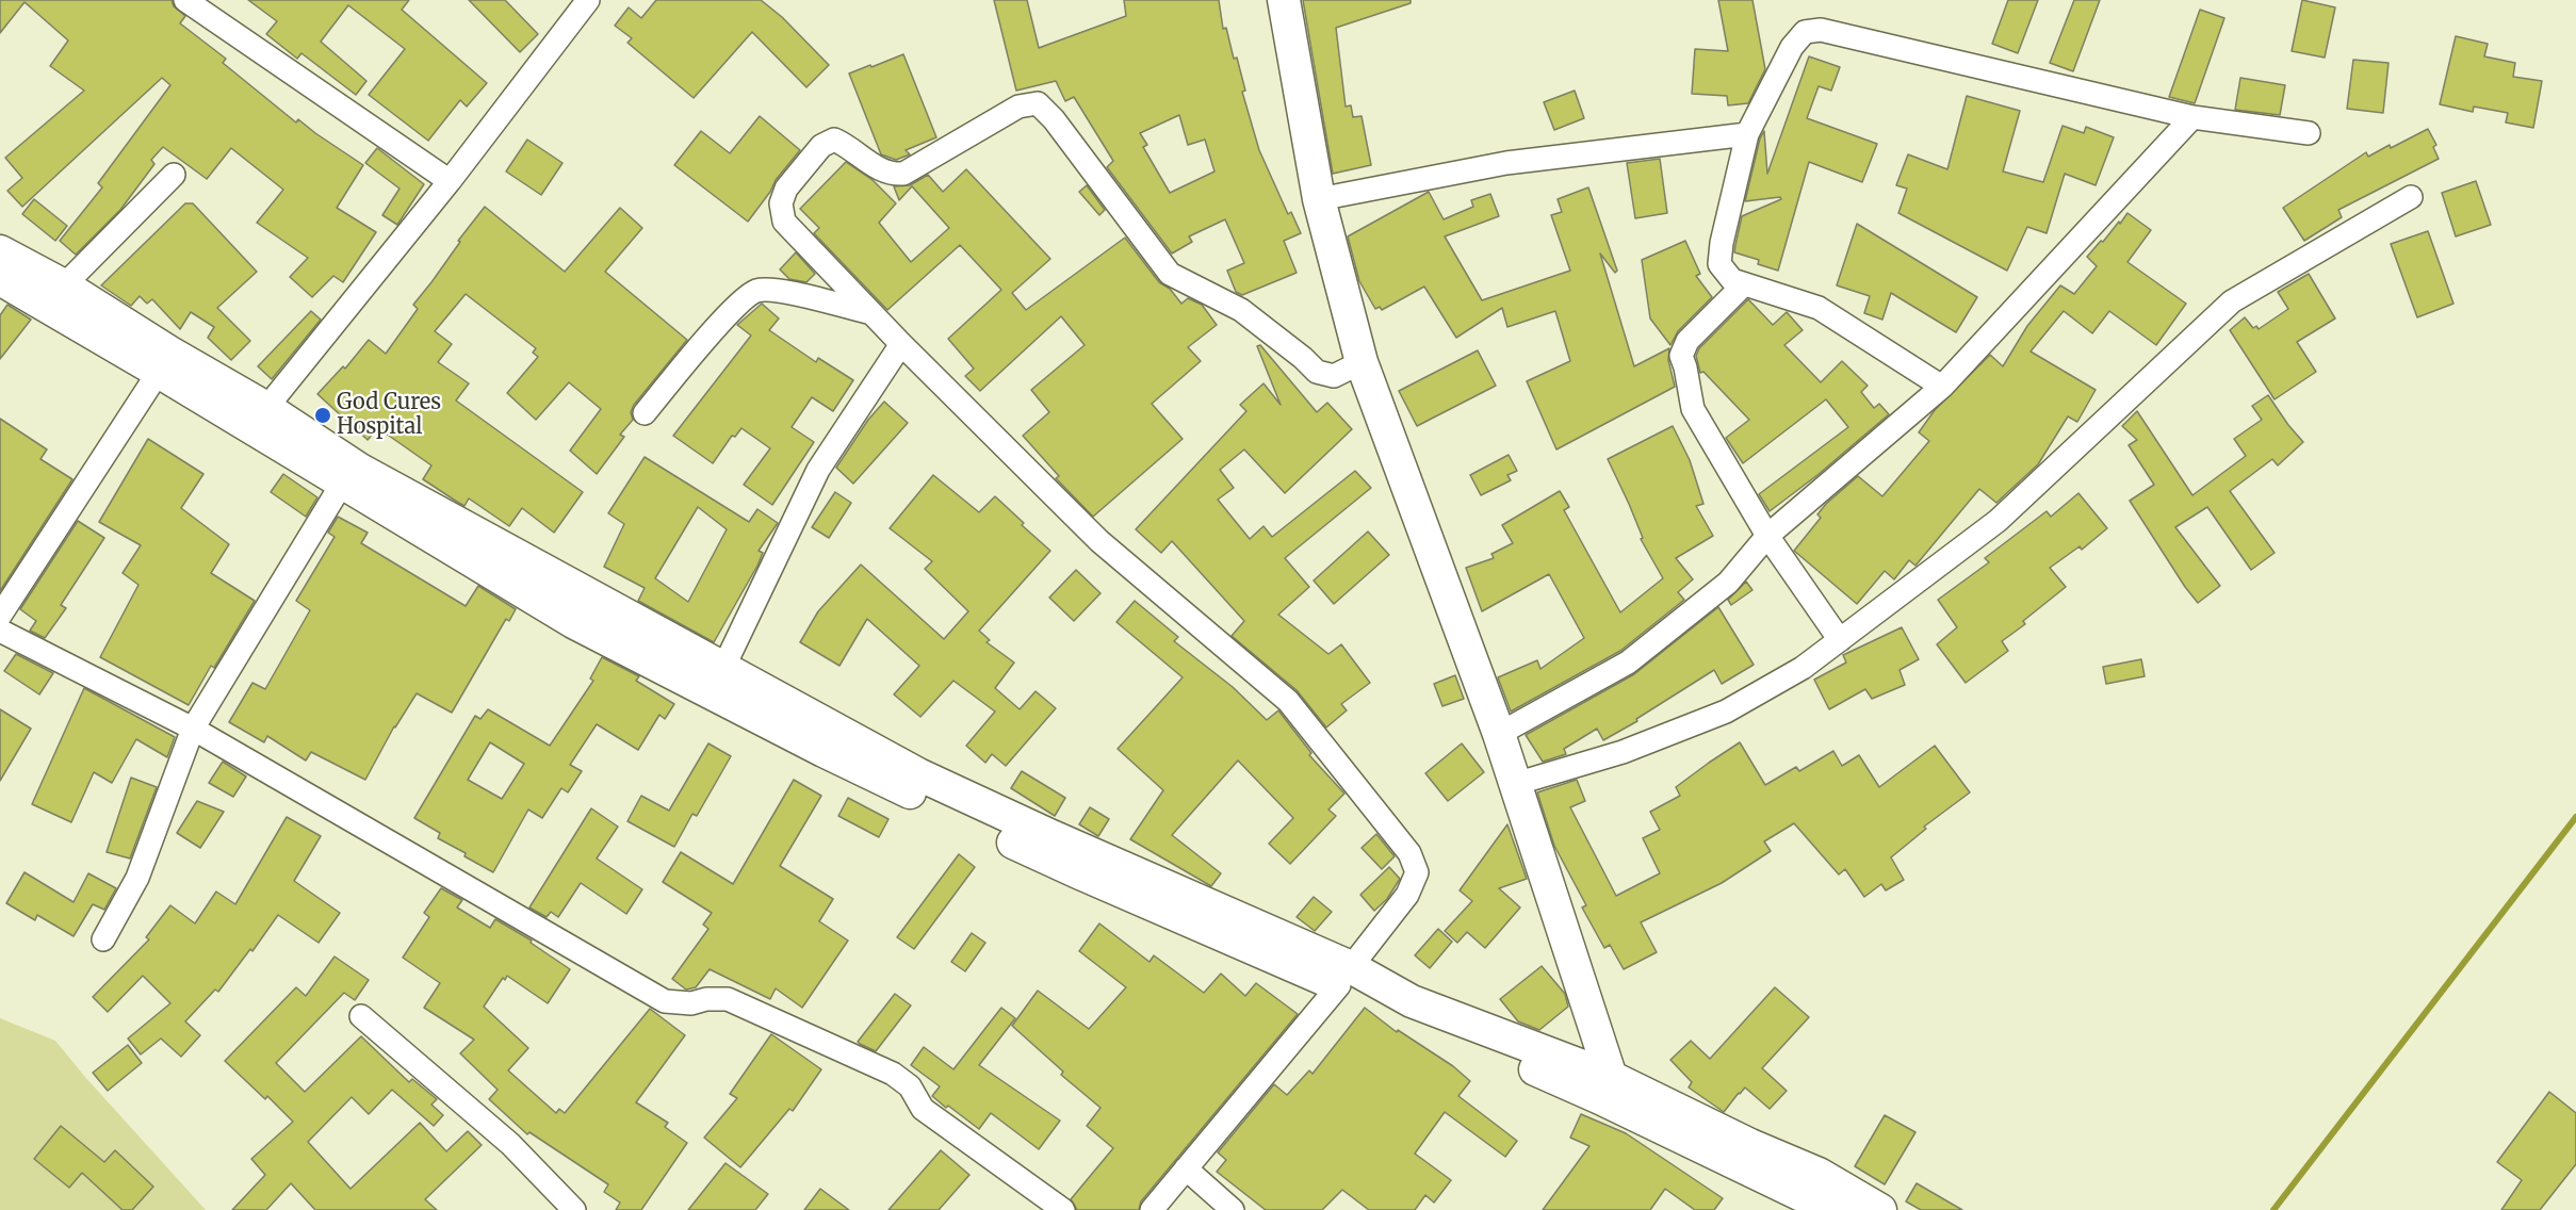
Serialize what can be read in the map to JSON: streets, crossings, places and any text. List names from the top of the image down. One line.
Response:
{"places":["God Cures Hospital"]}
